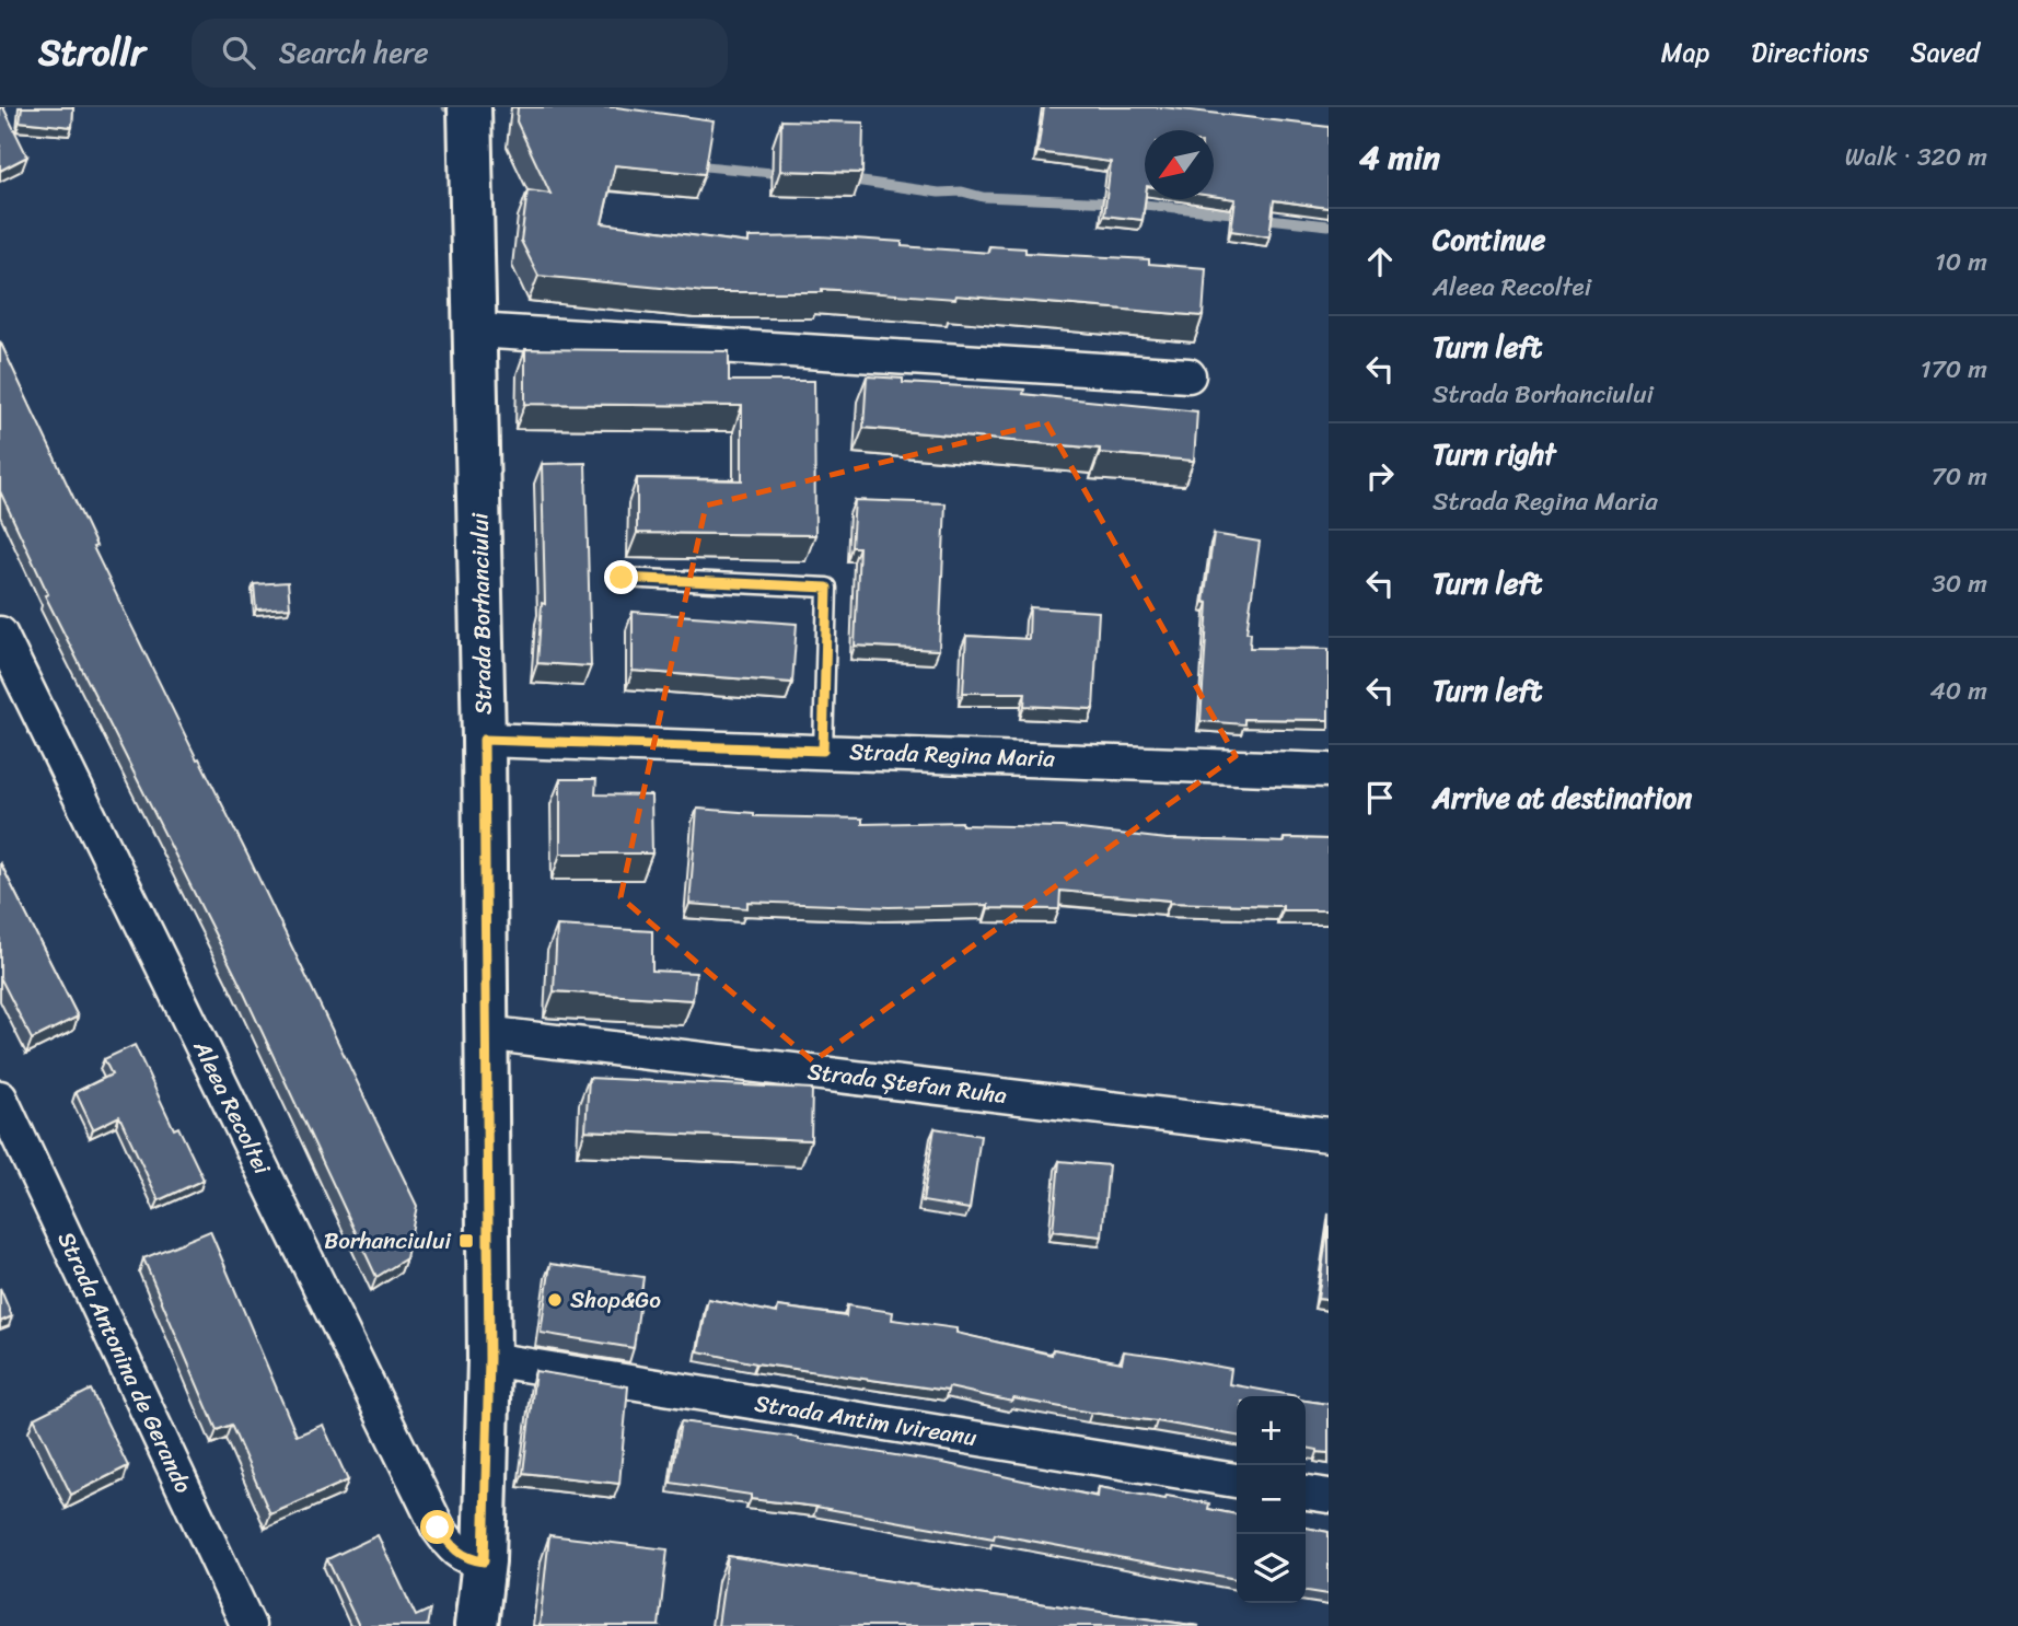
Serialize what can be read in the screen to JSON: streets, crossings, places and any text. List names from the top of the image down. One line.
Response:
{"streets":{"main road":["Strada Borhanciului"],"street":["Strada Regina Maria","Strada Ștefan Ruha","Aleea Recoltei","Strada Antonina de Gerando","Strada Antim Ivireanu"]},"crossings":[["Strada Borhanciului","Strada Regina Maria"],["Strada Borhanciului","Strada Ștefan Ruha"],["Strada Borhanciului","Aleea Recoltei"],["Strada Borhanciului","Strada Antim Ivireanu"]],"places":{"transit":["Borhanciului"],"other":["Shop&Go"]},"north":"bottom left","page":{"header":"Strollr","search":"Search here","nav":["Map","Directions","Saved"],"heading":["4 min","Walk · 320 m"],"list":[["Continue","Aleea Recoltei","10 m"],["Turn left","Strada Borhanciului","170 m"],["Turn right","Strada Regina Maria","70 m"],["Turn left","30 m"],["Turn left","40 m"],"Arrive at destination"],"map_buttons":["+","−"]}}
